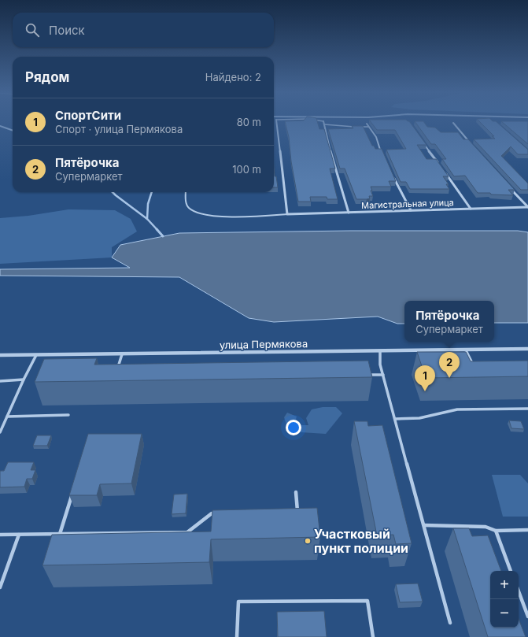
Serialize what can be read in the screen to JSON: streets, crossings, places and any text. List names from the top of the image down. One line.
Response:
{"streets":{"street":["Магистральная улица","улица Пермякова"]},"places":["Участковый пункт полиции"],"page":{"search":"Поиск","heading":["Рядом","Найдено: 2"],"list":[{"mark":"1","name":"СпортСити","note":"Спорт · улица Пермякова","value":"80 m"},{"mark":"2","name":"Пятёрочка","note":"Супермаркет","value":"100 m"}],"popup":["Пятёрочка","Супермаркет"],"pins":["2","1"],"map_buttons":["+","−"]}}
